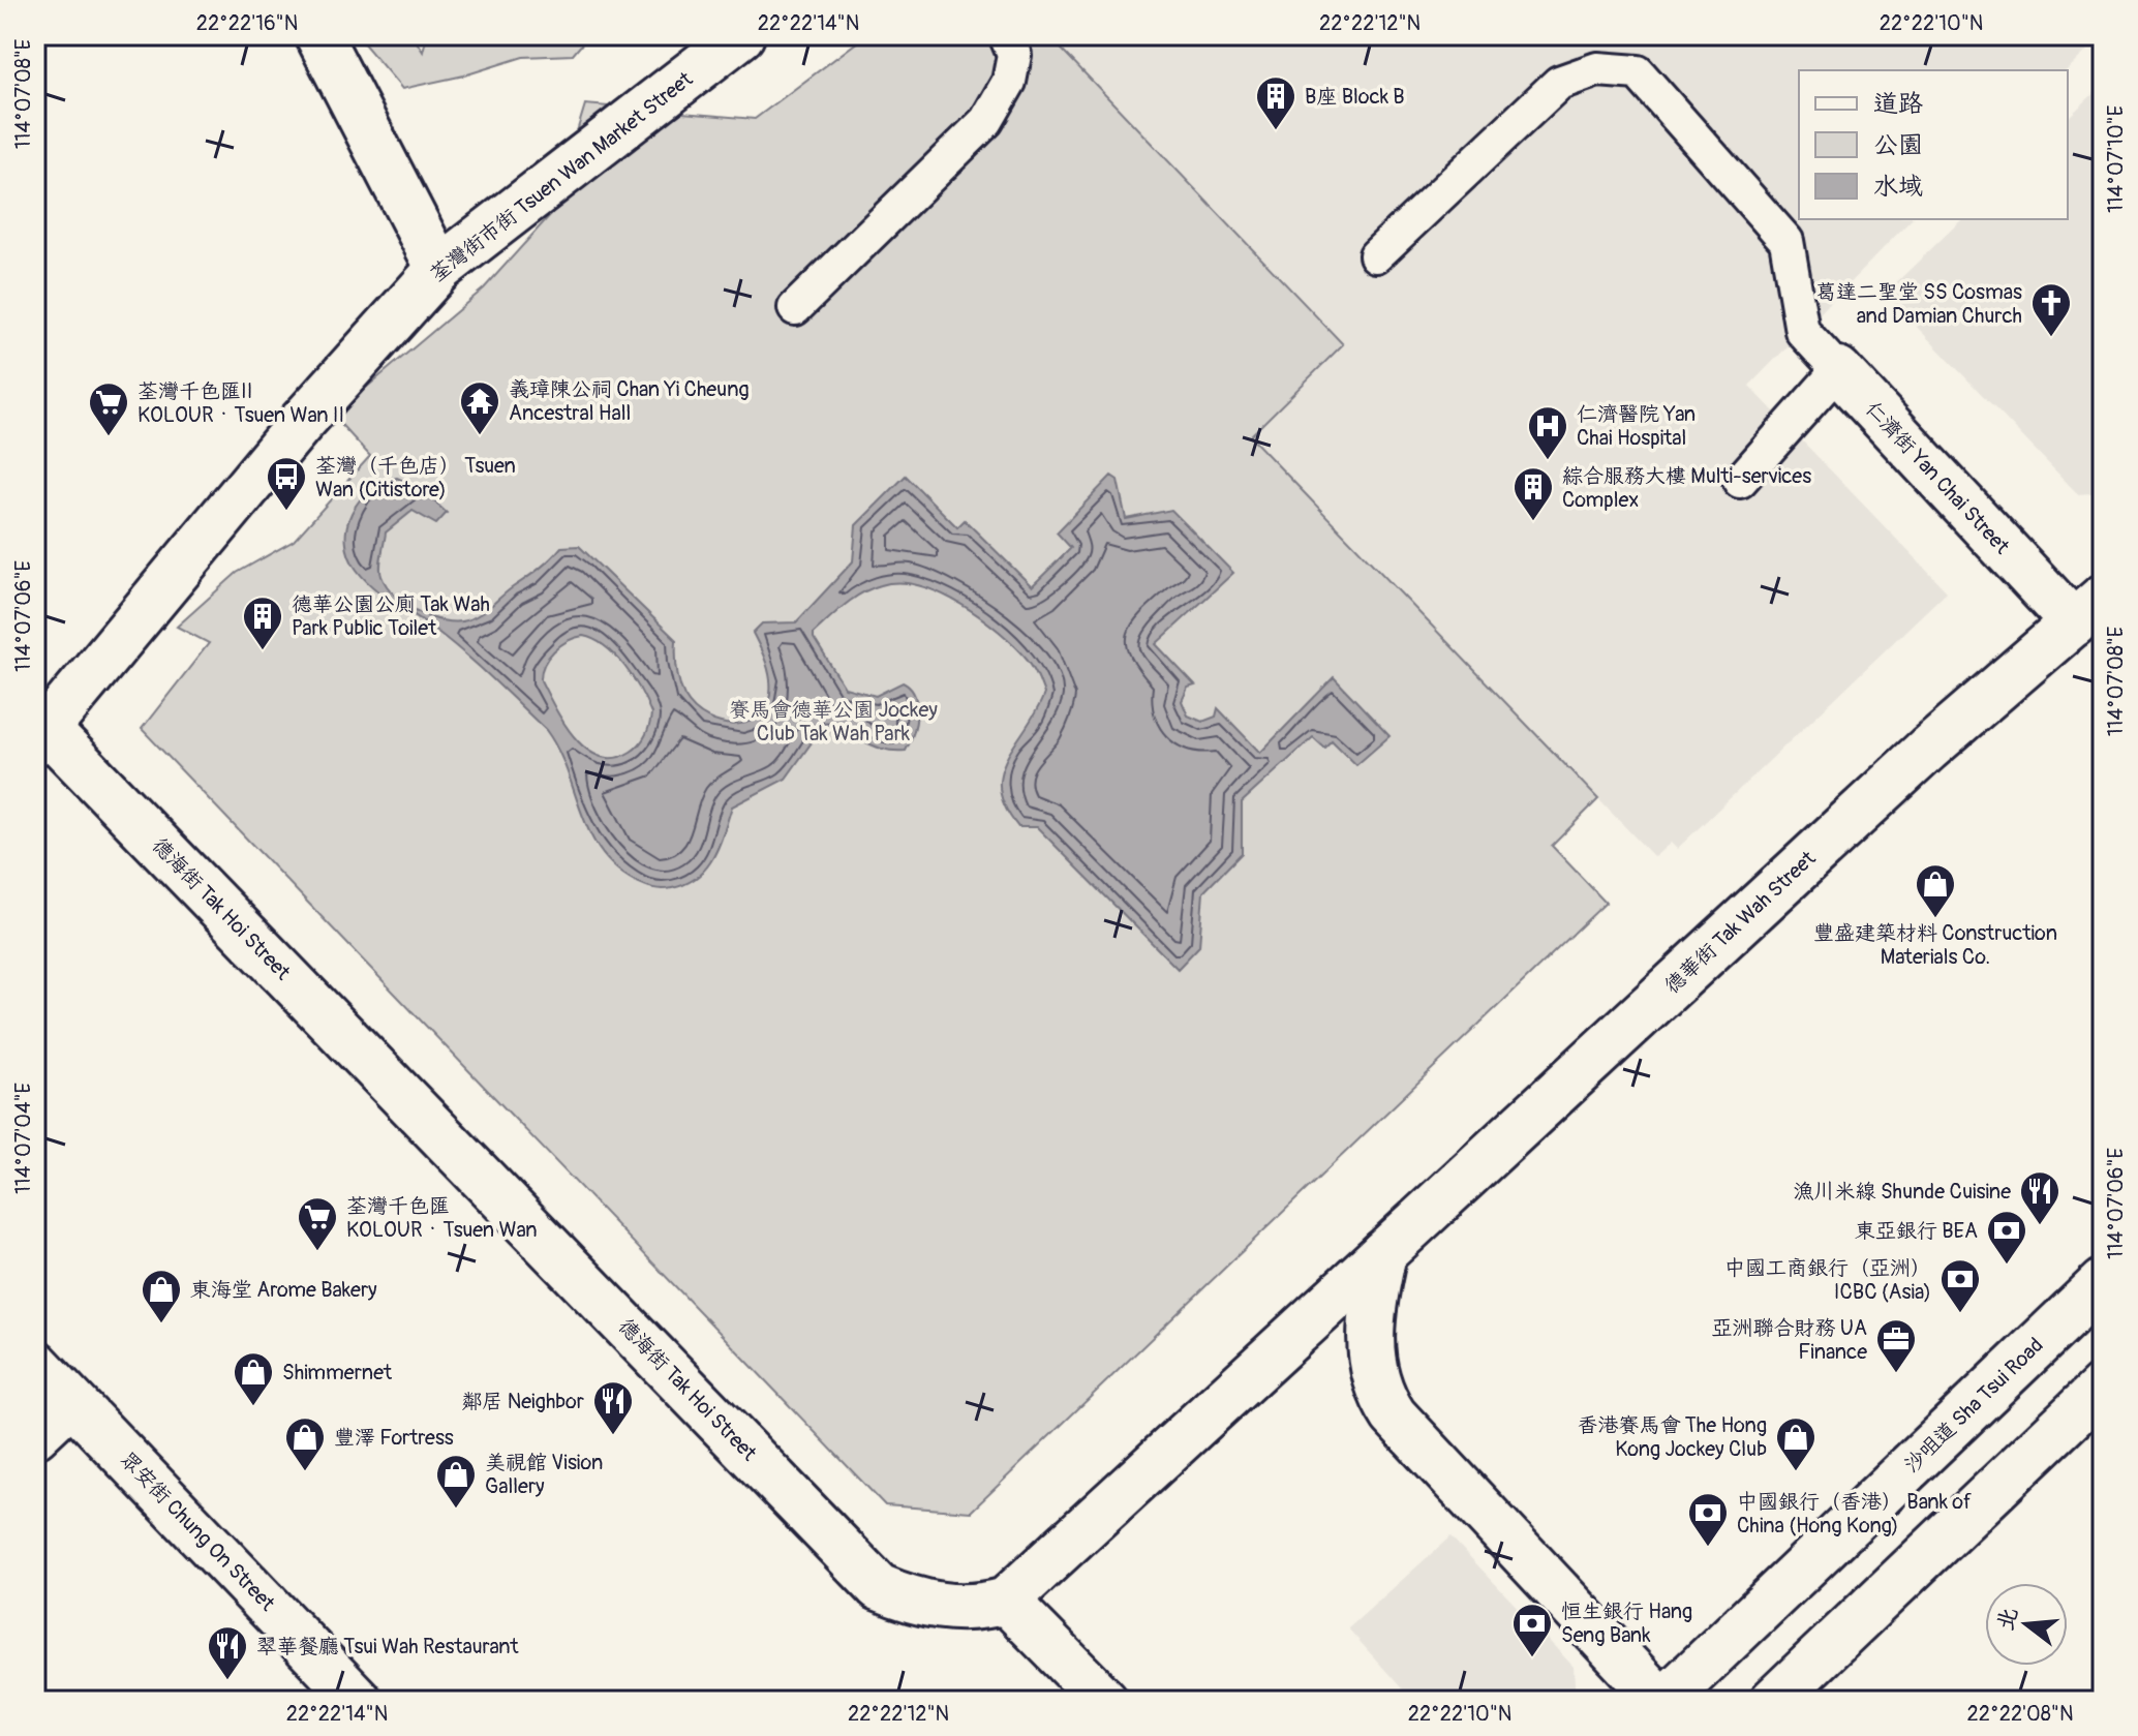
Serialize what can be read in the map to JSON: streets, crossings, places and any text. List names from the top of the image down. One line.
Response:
{"streets":{"street":["荃灣街市街 Tsuen Wan Market Street","仁濟街 Yan Chai Street","德海街 Tak Hoi Street","德華街 Tak Wah Street","沙咀道 Sha Tsui Road","眾安街 Chung On Street"]},"crossings":[["荃灣街市街 Tsuen Wan Market Street","德海街 Tak Hoi Street"],["仁濟街 Yan Chai Street","德華街 Tak Wah Street"]],"parks":["賽馬會德華公園 Jockey Club Tak Wah Park"],"places":{"building":["B座 Block B","綜合服務大樓 Multi-services Complex","德華公園公廁 Tak Wah Park Public Toilet"],"church":["葛達二聖堂 SS Cosmas and Damian Church"],"temple":["義璋陳公祠 Chan Yi Cheung Ancestral Hall"],"supermarket":["荃灣千色匯II KOLOUR‧Tsuen Wan II","荃灣千色匯 KOLOUR‧Tsuen Wan"],"hospital":["仁濟醫院 Yan Chai Hospital"],"bus stop":["荃灣（千色店） Tsuen Wan (Citistore)"],"shop":["豐盛建築材料 Construction Materials Co.","東海堂 Arome Bakery","Shimmernet","豐澤 Fortress","香港賽馬會 The Hong Kong Jockey Club","美視館 Vision Gallery"],"restaurant":["漁川米線 Shunde Cuisine","鄰居 Neighbor","翠華餐廳 Tsui Wah Restaurant"],"bank":["東亞銀行 BEA","中國工商銀行（亞洲） ICBC (Asia)","中國銀行（香港） Bank of China (Hong Kong)","恒生銀行 Hang Seng Bank"],"office":["亞洲聯合財務 UA Finance"]},"legend":["道路","公園","水域"],"north":"left","coordinates":["22°22'16\"N","22°22'14\"N","22°22'12\"N","22°22'10\"N","114°07'08\"E","114°07'10\"E","114°07'06\"E","114°07'04\"E","22°22'08\"N"]}
